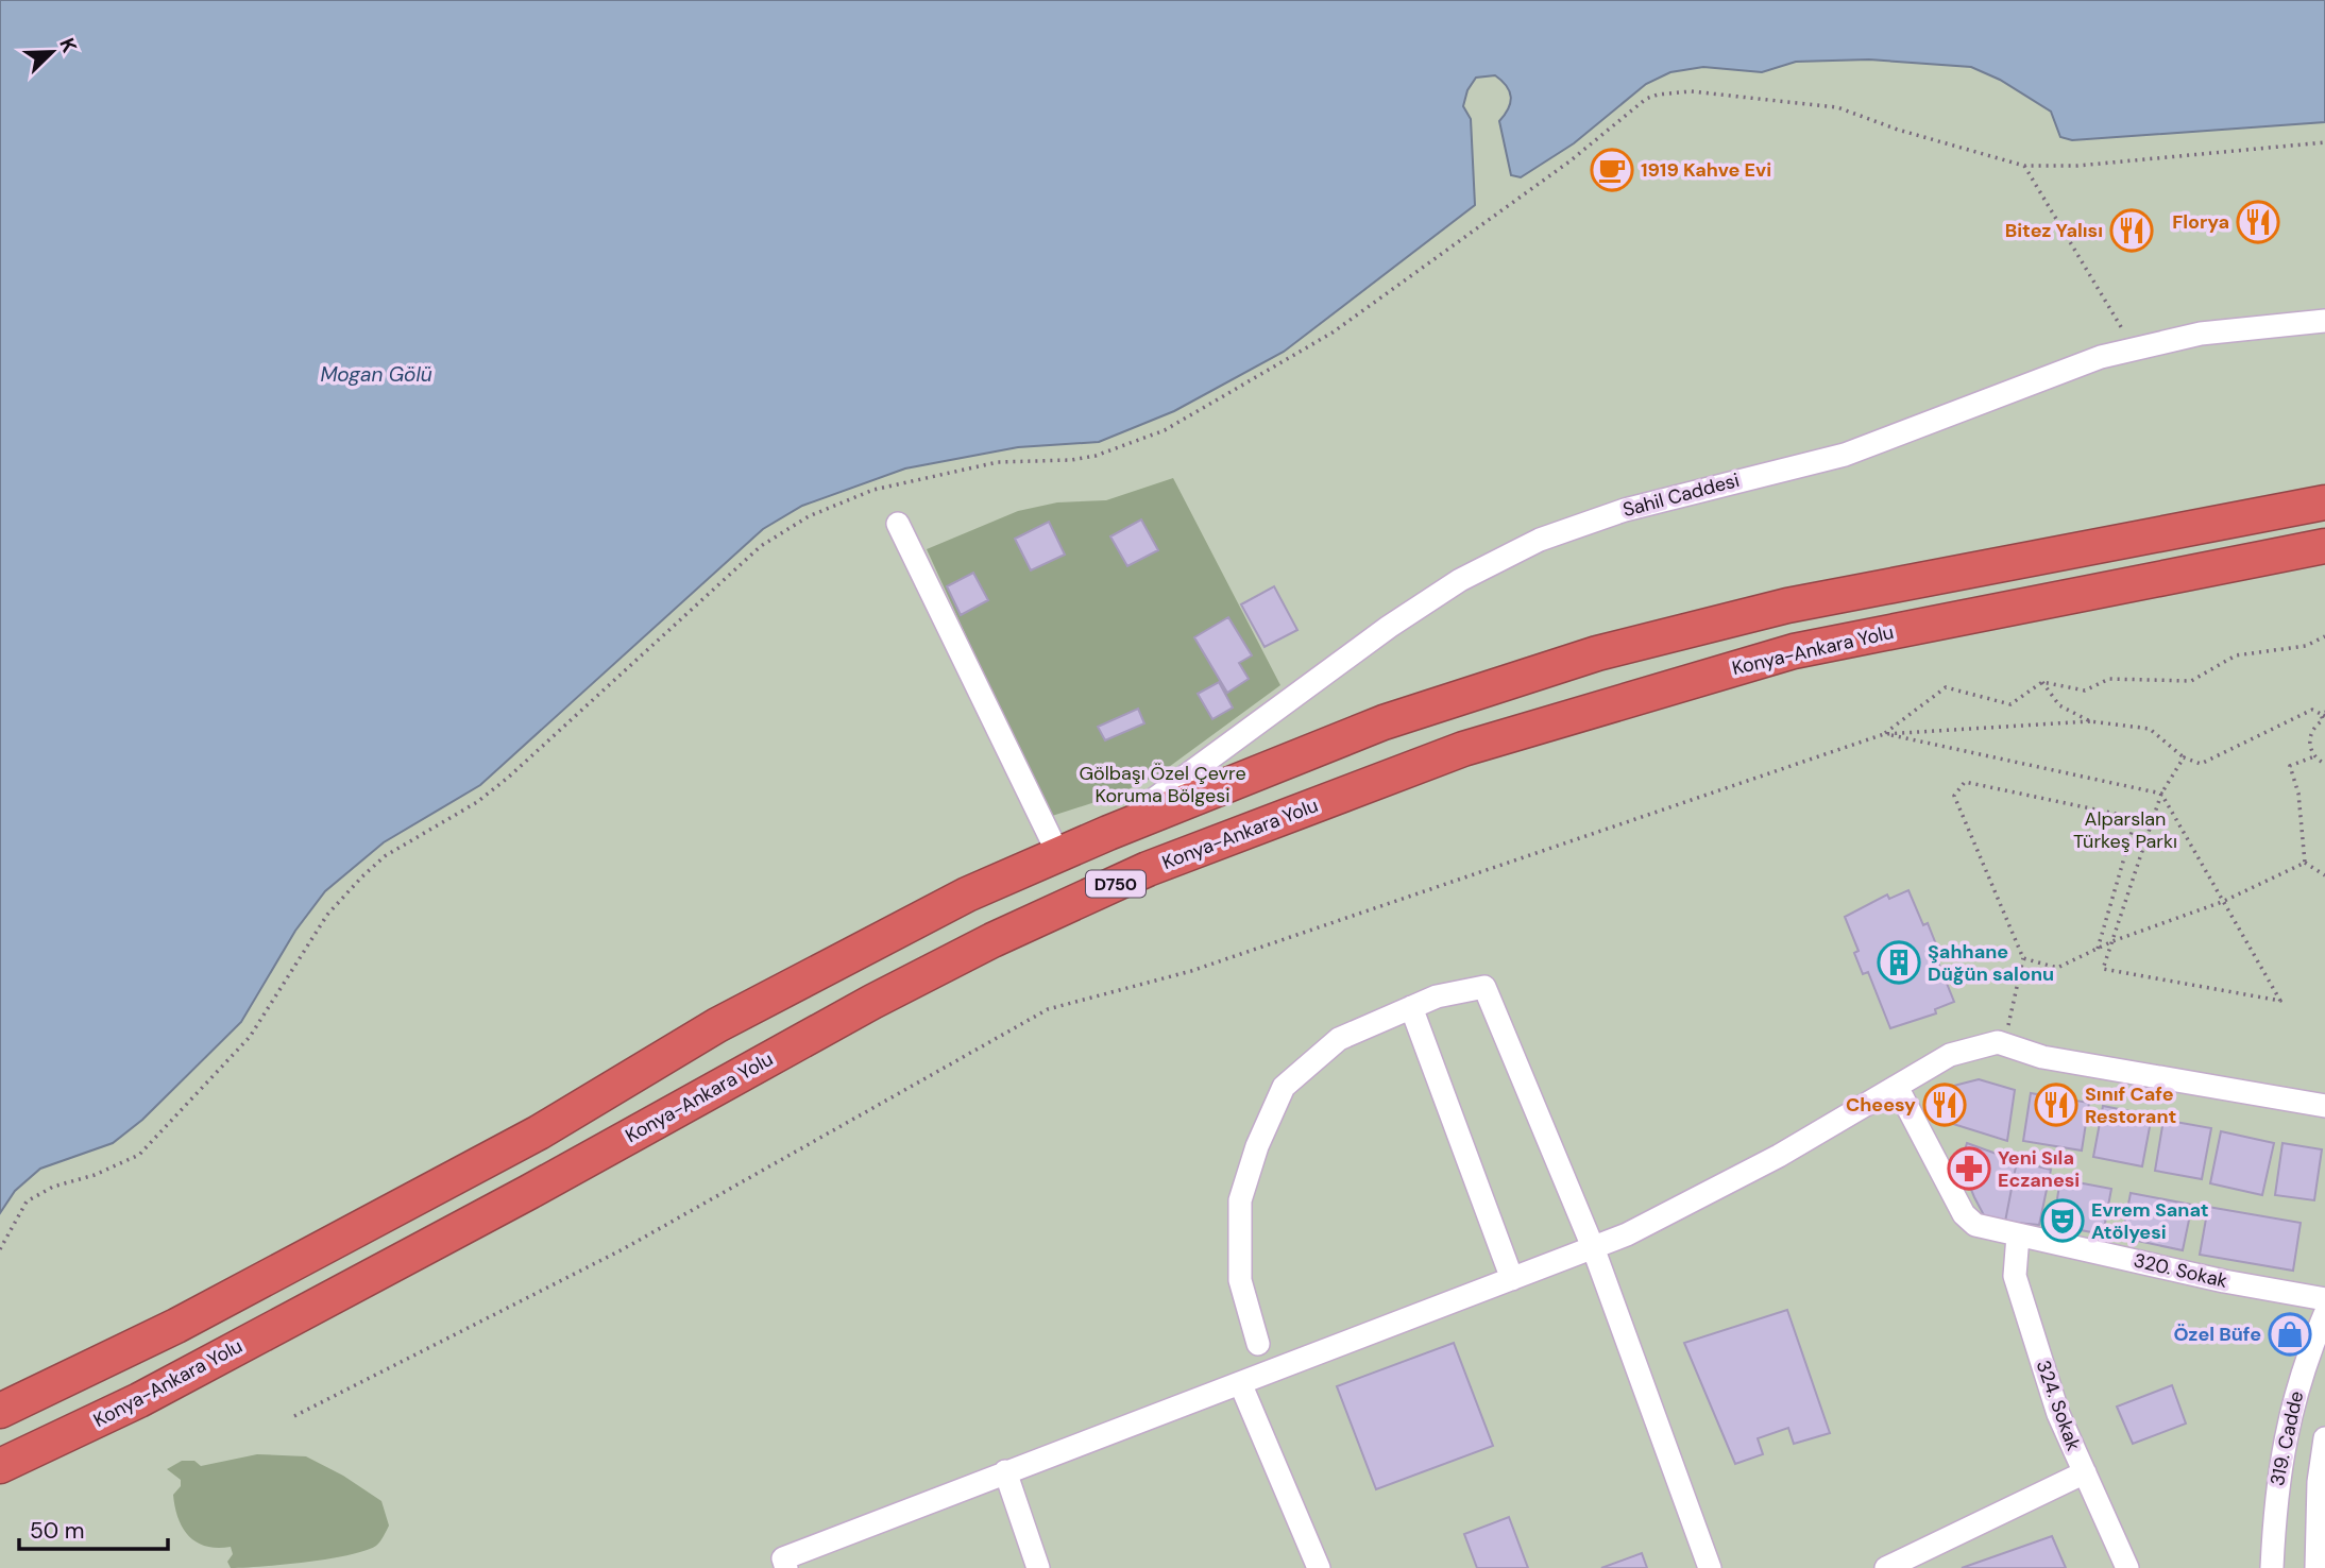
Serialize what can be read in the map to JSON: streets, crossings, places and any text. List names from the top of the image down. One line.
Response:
{"streets":{"highway":["Konya-Ankara Yolu","D750"],"street":["Sahil Caddesi","320. Sokak","324. Sokak","319. Cadde"]},"crossings":[["Sahil Caddesi","D750"],["320. Sokak","324. Sokak"]],"water":["Mogan Gölü"],"parks":["Gölbaşı Özel Çevre Koruma Bölgesi","Alparslan Türkeş Parkı"],"places":{"cafe":["1919 Kahve Evi"],"restaurant":["Florya","Bitez Yalısı","Cheesy","Sınıf Cafe Restorant"],"building":["Şahhane Düğün salonu"],"pharmacy":["Yeni Sıla Eczanesi"],"theatre":["Evrem Sanat Atölyesi"],"shop":["Özel Büfe"]},"scale_bar":"50 m","north":"top right"}
